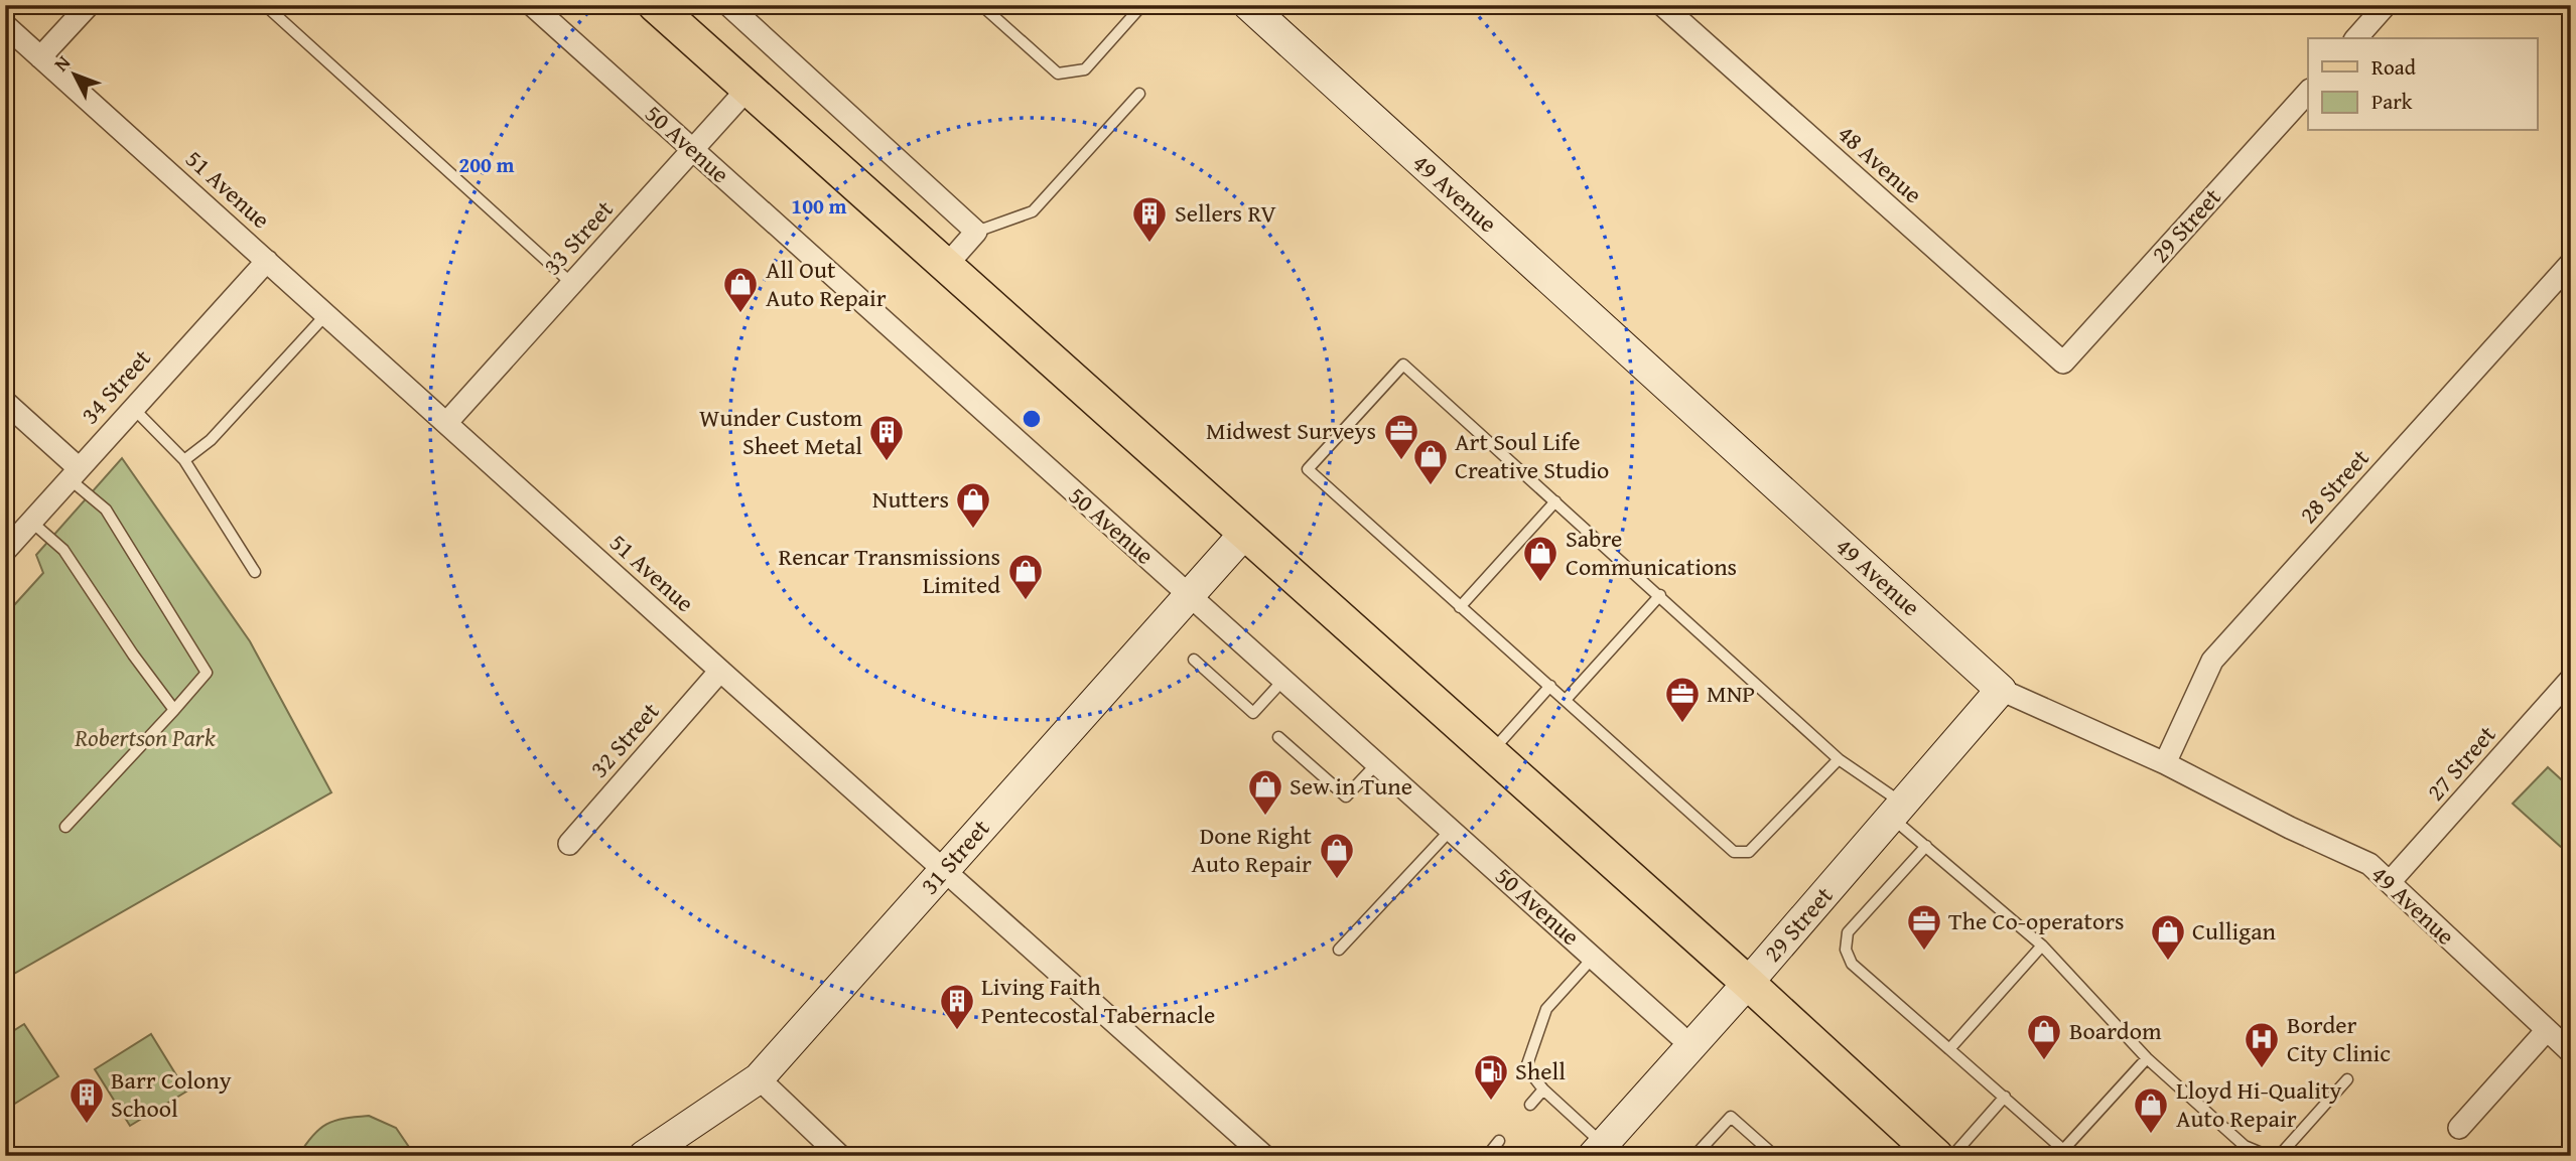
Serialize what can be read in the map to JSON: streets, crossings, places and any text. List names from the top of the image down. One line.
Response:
{"streets":{"street":["50 Avenue","48 Avenue","51 Avenue","49 Avenue","29 Street","33 Street","34 Street","28 Street","32 Street","27 Street","31 Street"]},"crossings":[["50 Avenue","29 Street"],["50 Avenue","33 Street"],["50 Avenue","31 Street"],["48 Avenue","29 Street"],["51 Avenue","33 Street"],["51 Avenue","34 Street"],["51 Avenue","32 Street"],["51 Avenue","31 Street"],["49 Avenue","29 Street"],["49 Avenue","28 Street"],["49 Avenue","27 Street"]],"parks":["Robertson Park"],"places":{"building":["Sellers RV","Wunder Custom Sheet Metal","Living Faith Pentecostal Tabernacle","Barr Colony School"],"shop":["All Out Auto Repair","Art Soul Life Creative Studio","Nutters","Sabre Communications","Rencar Transmissions Limited","Sew in Tune","Done Right Auto Repair","Culligan","Boardom","Lloyd Hi-Quality Auto Repair"],"office":["Midwest Surveys","MNP","The Co-operators"],"hospital":["Border City Clinic"],"fuel station":["Shell"]},"legend":["Road","Park"],"north":"top left","rings":["200 m","100 m"]}
